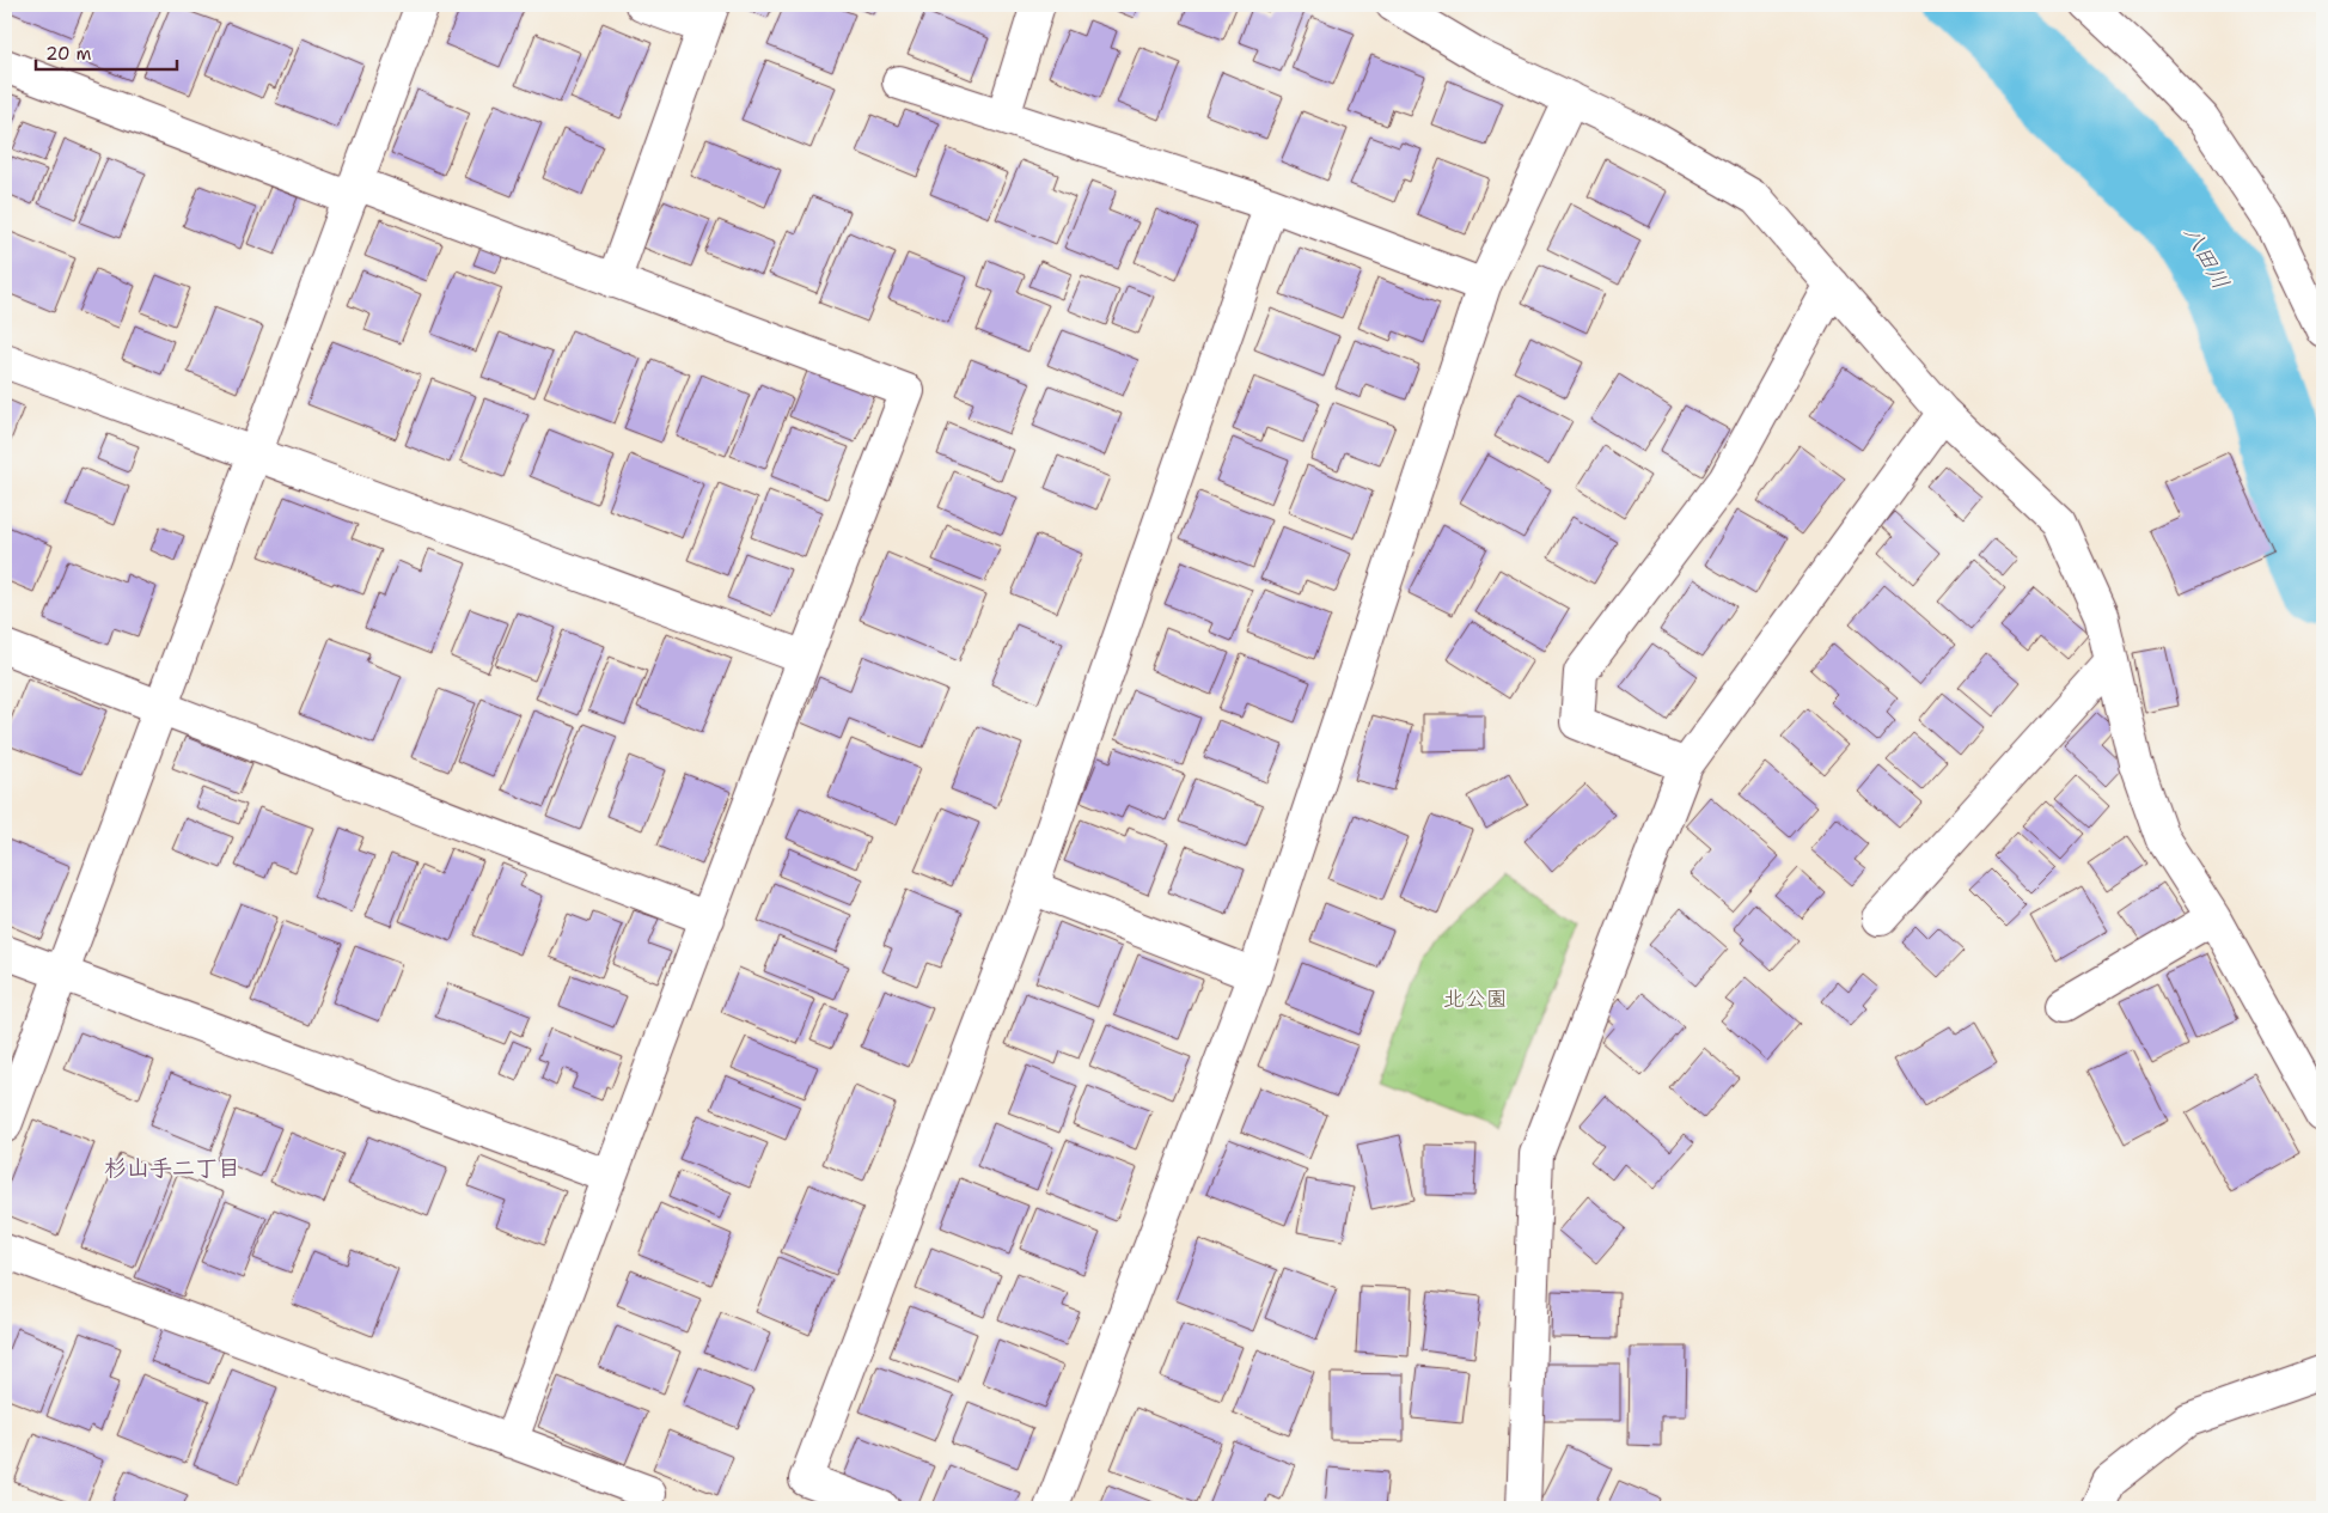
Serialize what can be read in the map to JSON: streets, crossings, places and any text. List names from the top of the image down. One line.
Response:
{"districts":["杉山手二丁目"],"water":["八田川"],"parks":["北公園"],"scale_bar":"20 m"}
